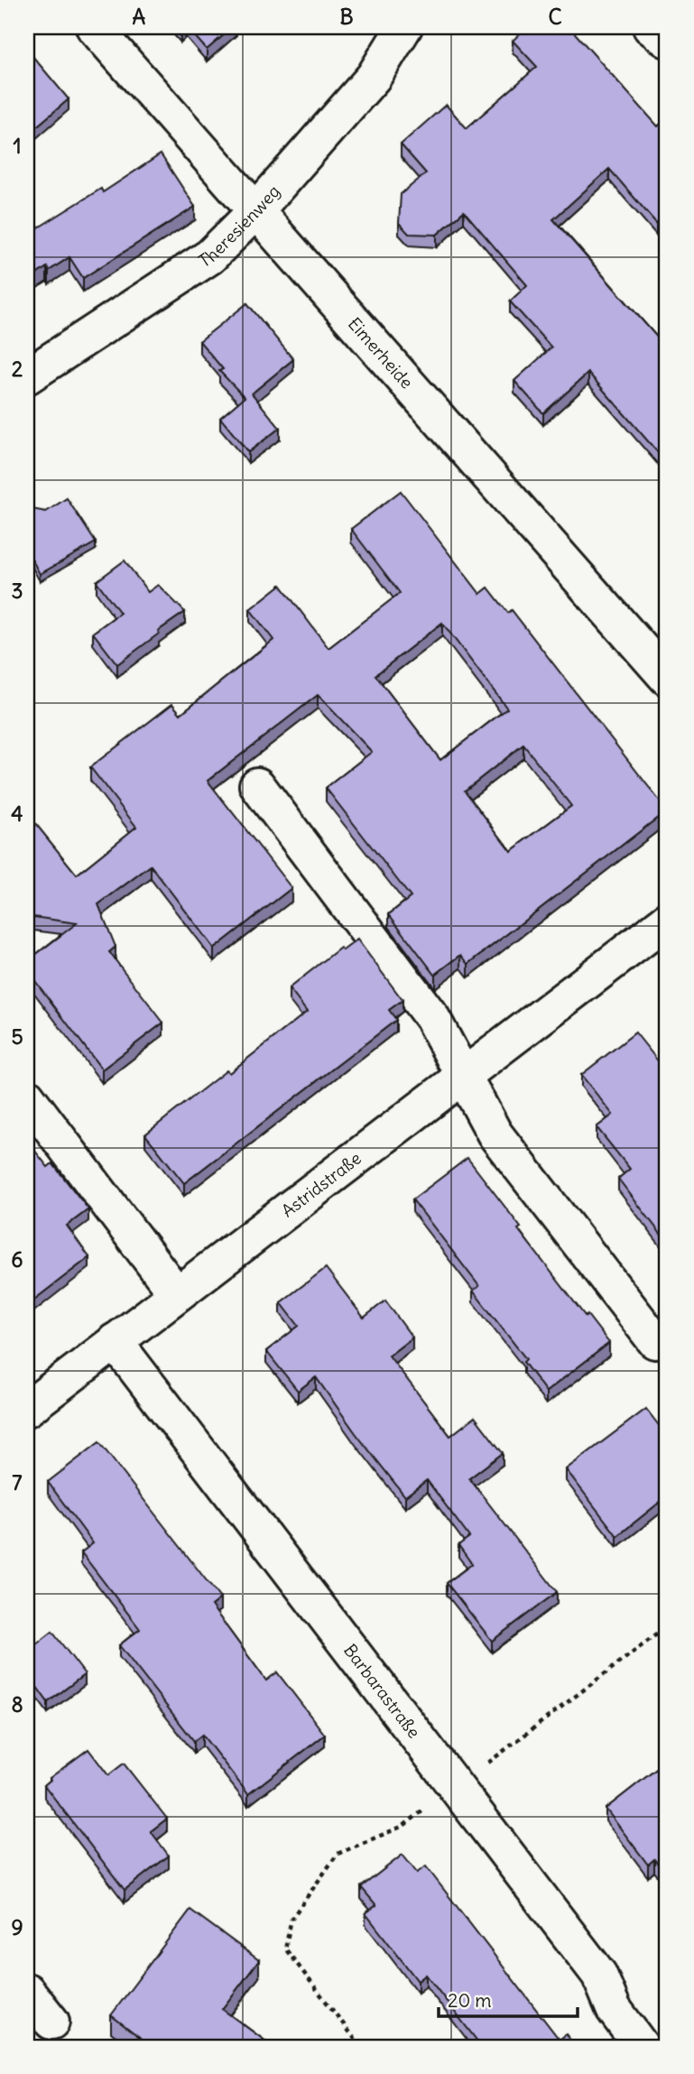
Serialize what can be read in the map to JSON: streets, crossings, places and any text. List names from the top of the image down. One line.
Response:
{"streets":{"street":["Theresienweg","Eimerheide","Astridstraße","Barbarastraße"]},"crossings":[["Theresienweg","Eimerheide"],["Astridstraße","Barbarastraße"]],"scale_bar":"20 m","grid":{"columns":["A","B","C"],"rows":["1","2","3","4","5","6","7","8","9"]}}
